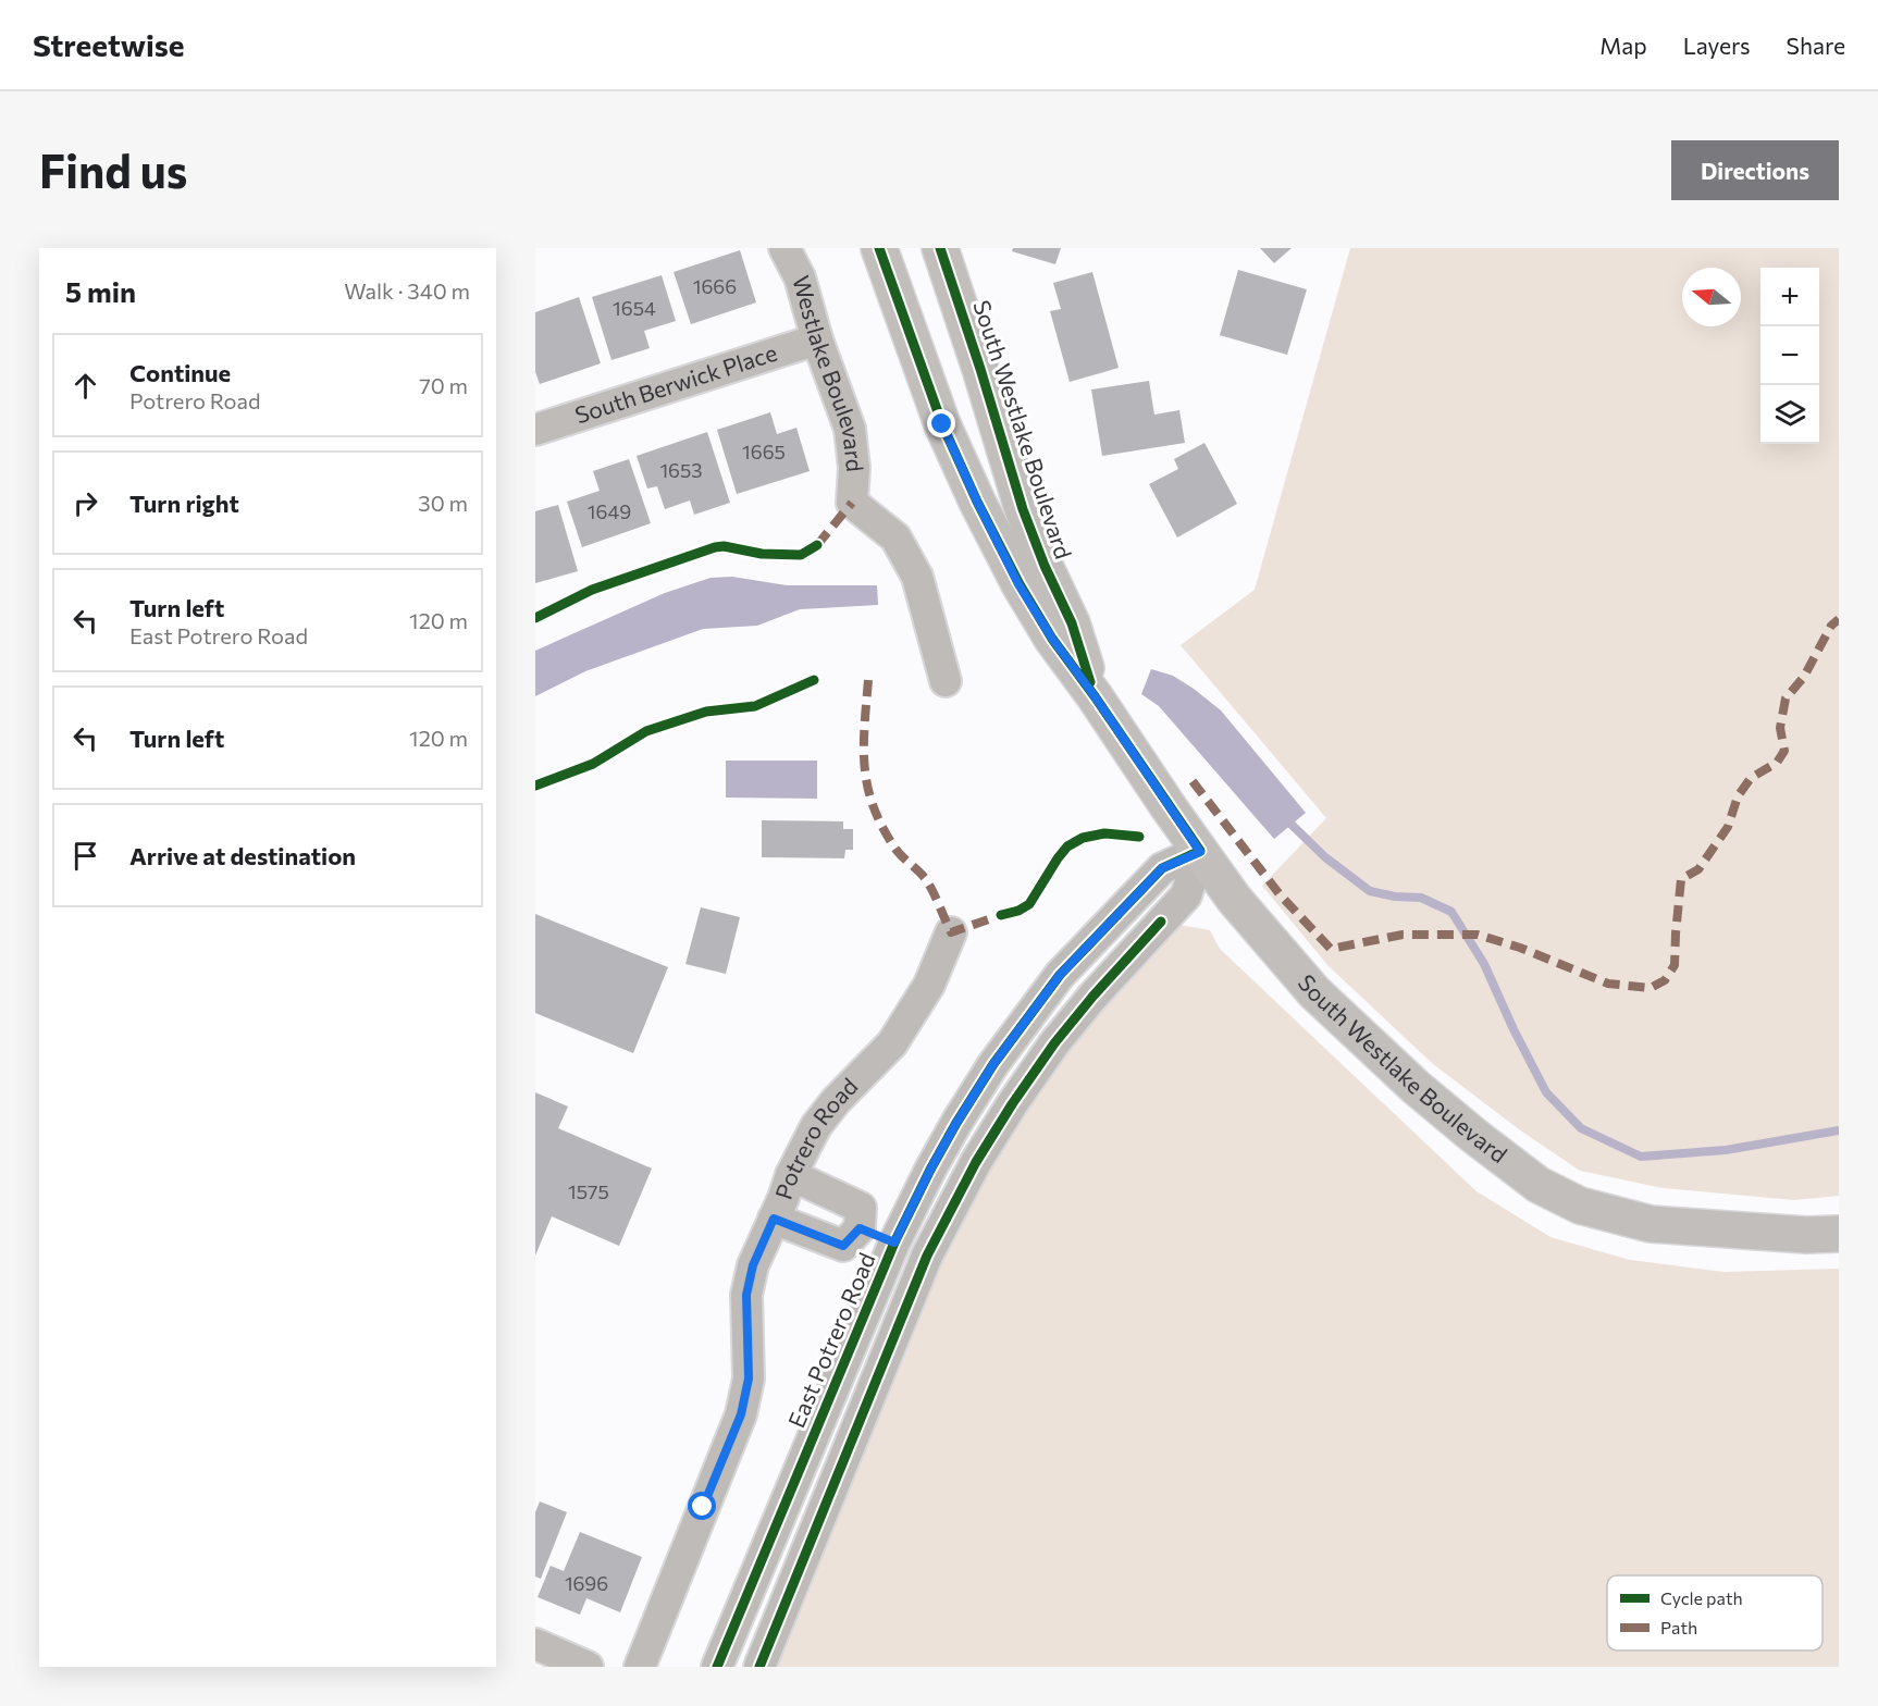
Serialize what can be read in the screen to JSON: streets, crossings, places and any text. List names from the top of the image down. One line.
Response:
{"streets":{"main road":["South Westlake Boulevard"],"street":["Westlake Boulevard","South Berwick Place","Potrero Road","East Potrero Road"]},"crossings":[["Westlake Boulevard","South Berwick Place"],["South Westlake Boulevard","East Potrero Road"]],"house_numbers":["1666","1654","1665","1653","1649","1575","1696"],"legend":["Cycle path","Path"],"north":"left","page":{"header":"Streetwise","nav":["Map","Layers","Share"],"buttons":"Directions","title":"Find us","heading":["5 min","Walk · 340 m"],"map_buttons":["+","−"],"list":[["Continue","Potrero Road","70 m"],["Turn right","30 m"],["Turn left","East Potrero Road","120 m"],["Turn left","120 m"],"Arrive at destination"]}}
